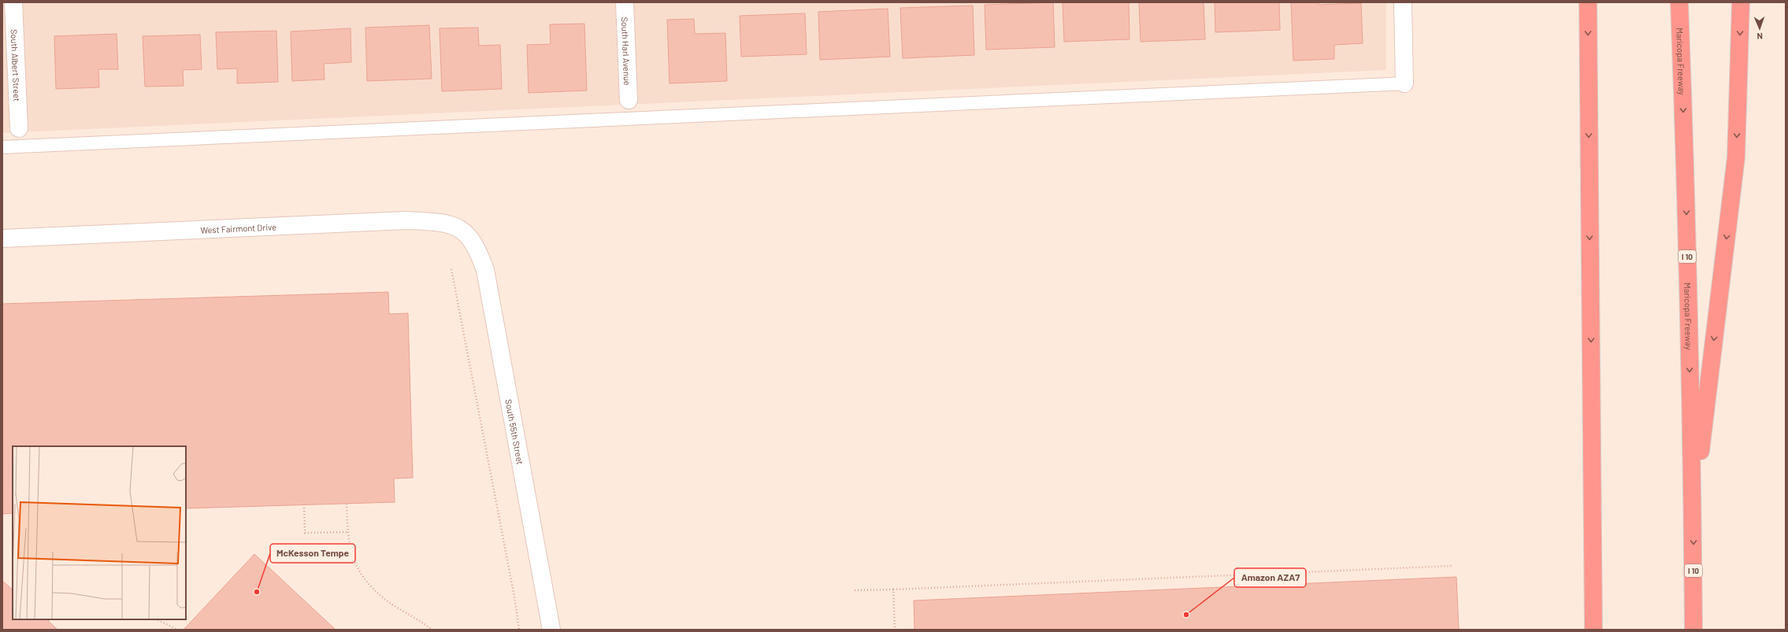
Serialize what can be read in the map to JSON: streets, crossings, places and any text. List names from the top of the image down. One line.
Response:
{"streets":{"highway":["Maricopa Freeway","I 10"],"street":["South Harl Avenue","South Albert Street","West Fairmont Drive","South 55th Street"]},"crossings":[["West Fairmont Drive","South 55th Street"]],"places":["McKesson Tempe","Amazon AZA7"],"north":"bottom"}
